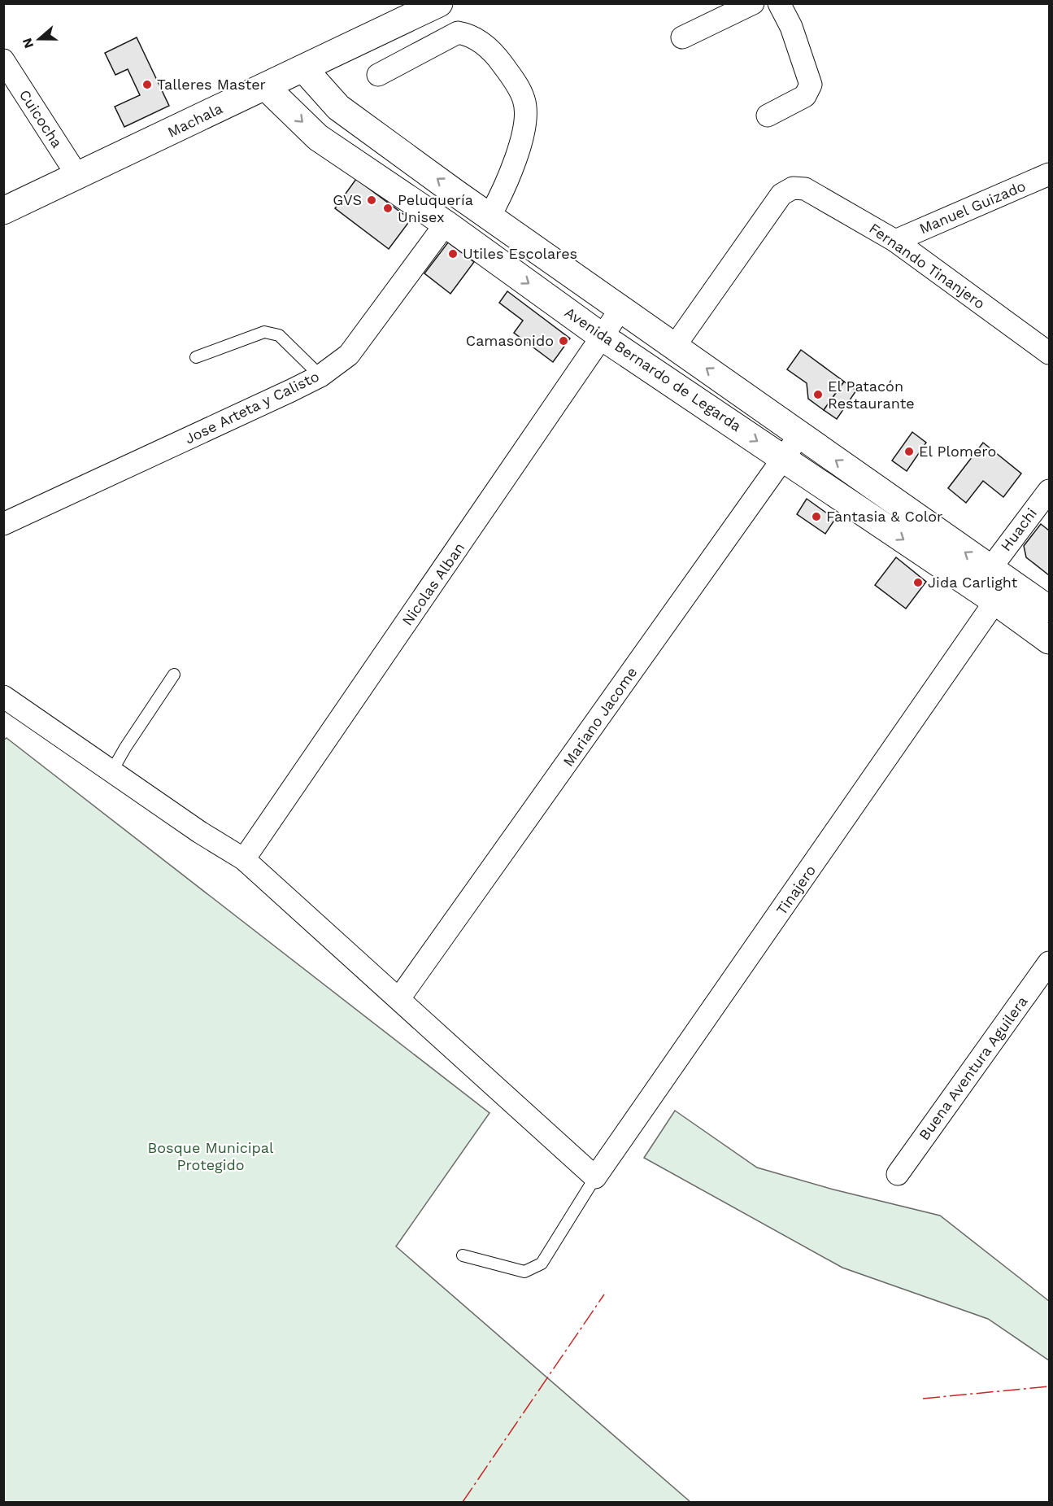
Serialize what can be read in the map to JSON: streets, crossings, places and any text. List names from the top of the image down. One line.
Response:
{"streets":{"street":["Cuicocha","Machala","Manuel Guizado","Fernando Tinanjero","Avenida Bernardo de Legarda","Jose Arteta y Calisto","Huachi","Nicolas Alban","Mariano Jacome","Tinajero","Buena Aventura Aguilera"]},"crossings":[["Cuicocha","Machala"],["Machala","Avenida Bernardo de Legarda"],["Manuel Guizado","Fernando Tinanjero"],["Fernando Tinanjero","Avenida Bernardo de Legarda"],["Avenida Bernardo de Legarda","Jose Arteta y Calisto"],["Avenida Bernardo de Legarda","Huachi"],["Avenida Bernardo de Legarda","Nicolas Alban"],["Avenida Bernardo de Legarda","Mariano Jacome"],["Avenida Bernardo de Legarda","Tinajero"]],"parks":["Bosque Municipal Protegido"],"places":["Talleres Master","GVS","Peluquería Unisex","Utiles Escolares","Camasonido","El Patacón Restaurante","El Plomero","Fantasia & Color","Jida Carlight"],"north":"left"}
